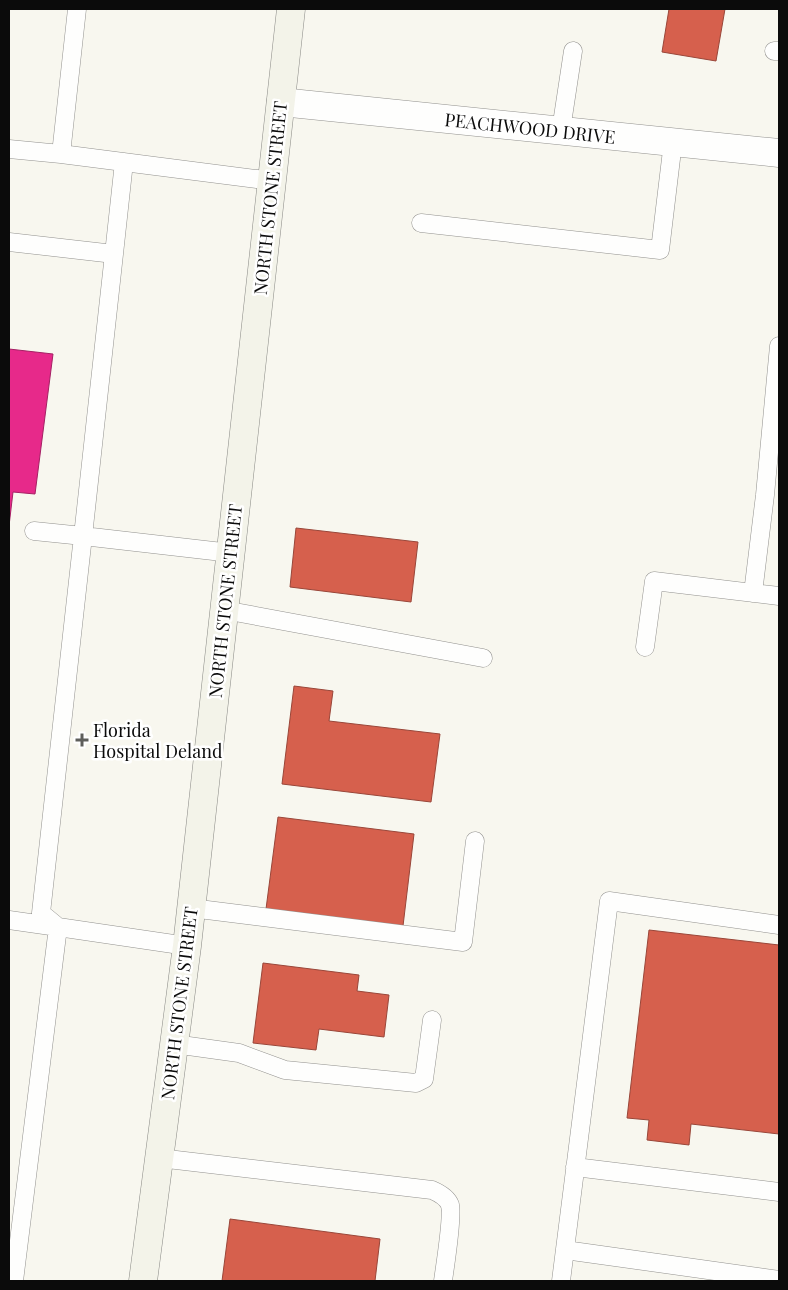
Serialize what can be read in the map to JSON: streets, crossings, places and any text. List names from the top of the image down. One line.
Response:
{"streets":{"street":["PEACHWOOD DRIVE","NORTH STONE STREET"]},"crossings":[["PEACHWOOD DRIVE","NORTH STONE STREET"]],"places":{"health":["Florida Hospital Deland"]}}
